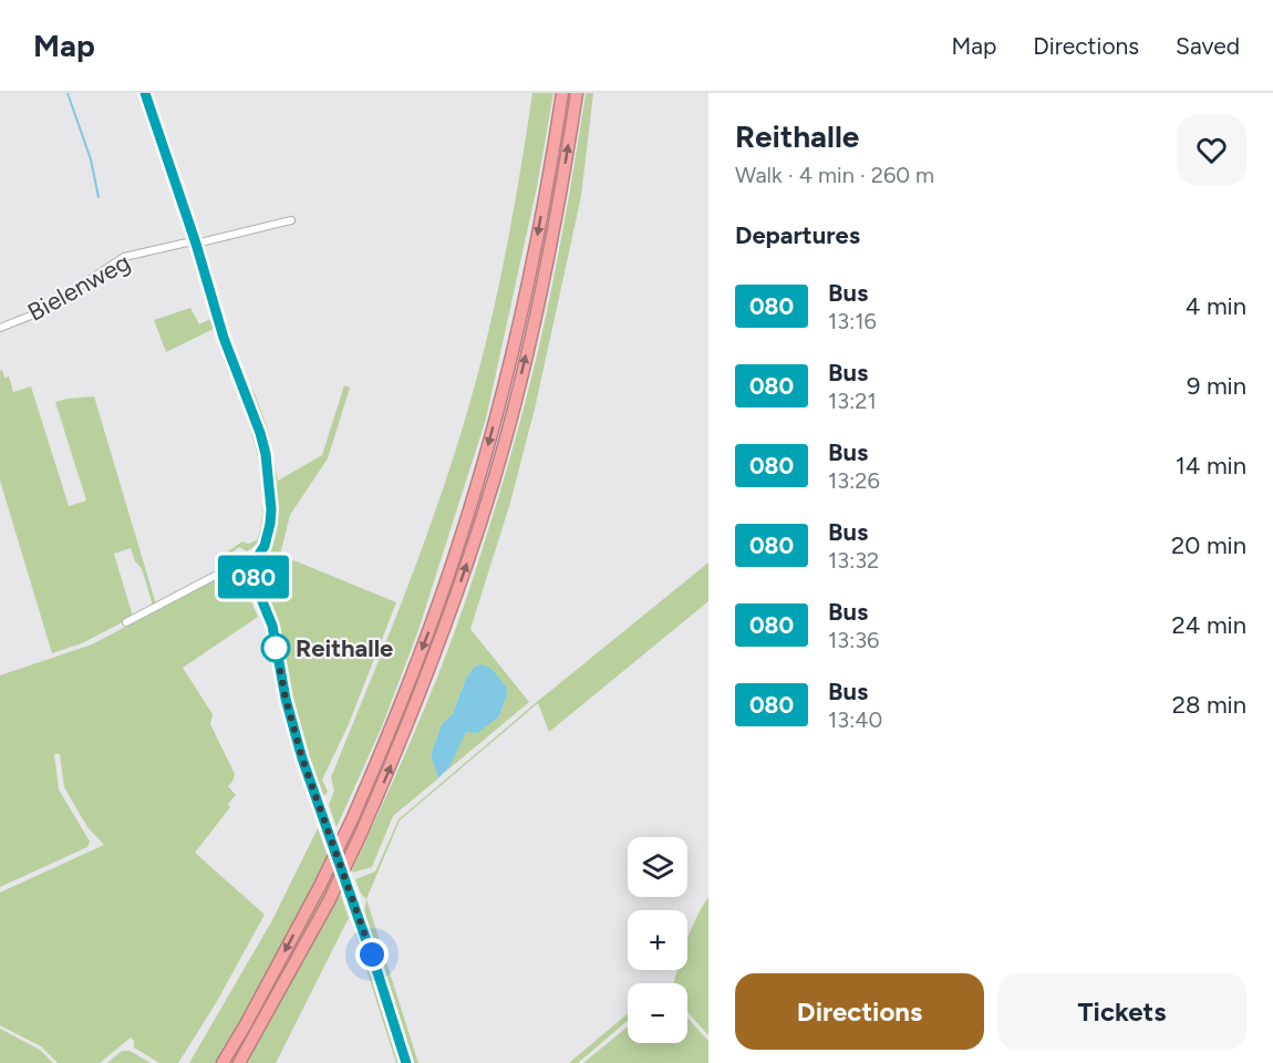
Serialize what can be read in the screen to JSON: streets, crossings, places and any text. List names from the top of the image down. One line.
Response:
{"streets":{"street":["Bielenweg"]},"places":["Reithalle"],"lines":["bus line 080"],"page":{"header":"Map","nav":["Map","Directions","Saved"],"on_map":"080","heading":[["Reithalle","Walk · 4 min · 260 m"],"Departures"],"list":[{"mark":"080","name":"Bus","note":"13:16","value":"4 min"},{"mark":"080","name":"Bus","note":"13:21","value":"9 min"},{"mark":"080","name":"Bus","note":"13:26","value":"14 min"},{"mark":"080","name":"Bus","note":"13:32","value":"20 min"},{"mark":"080","name":"Bus","note":"13:36","value":"24 min"},{"mark":"080","name":"Bus","note":"13:40","value":"28 min"}],"map_buttons":["+","−"],"buttons":["Directions","Tickets"]}}
